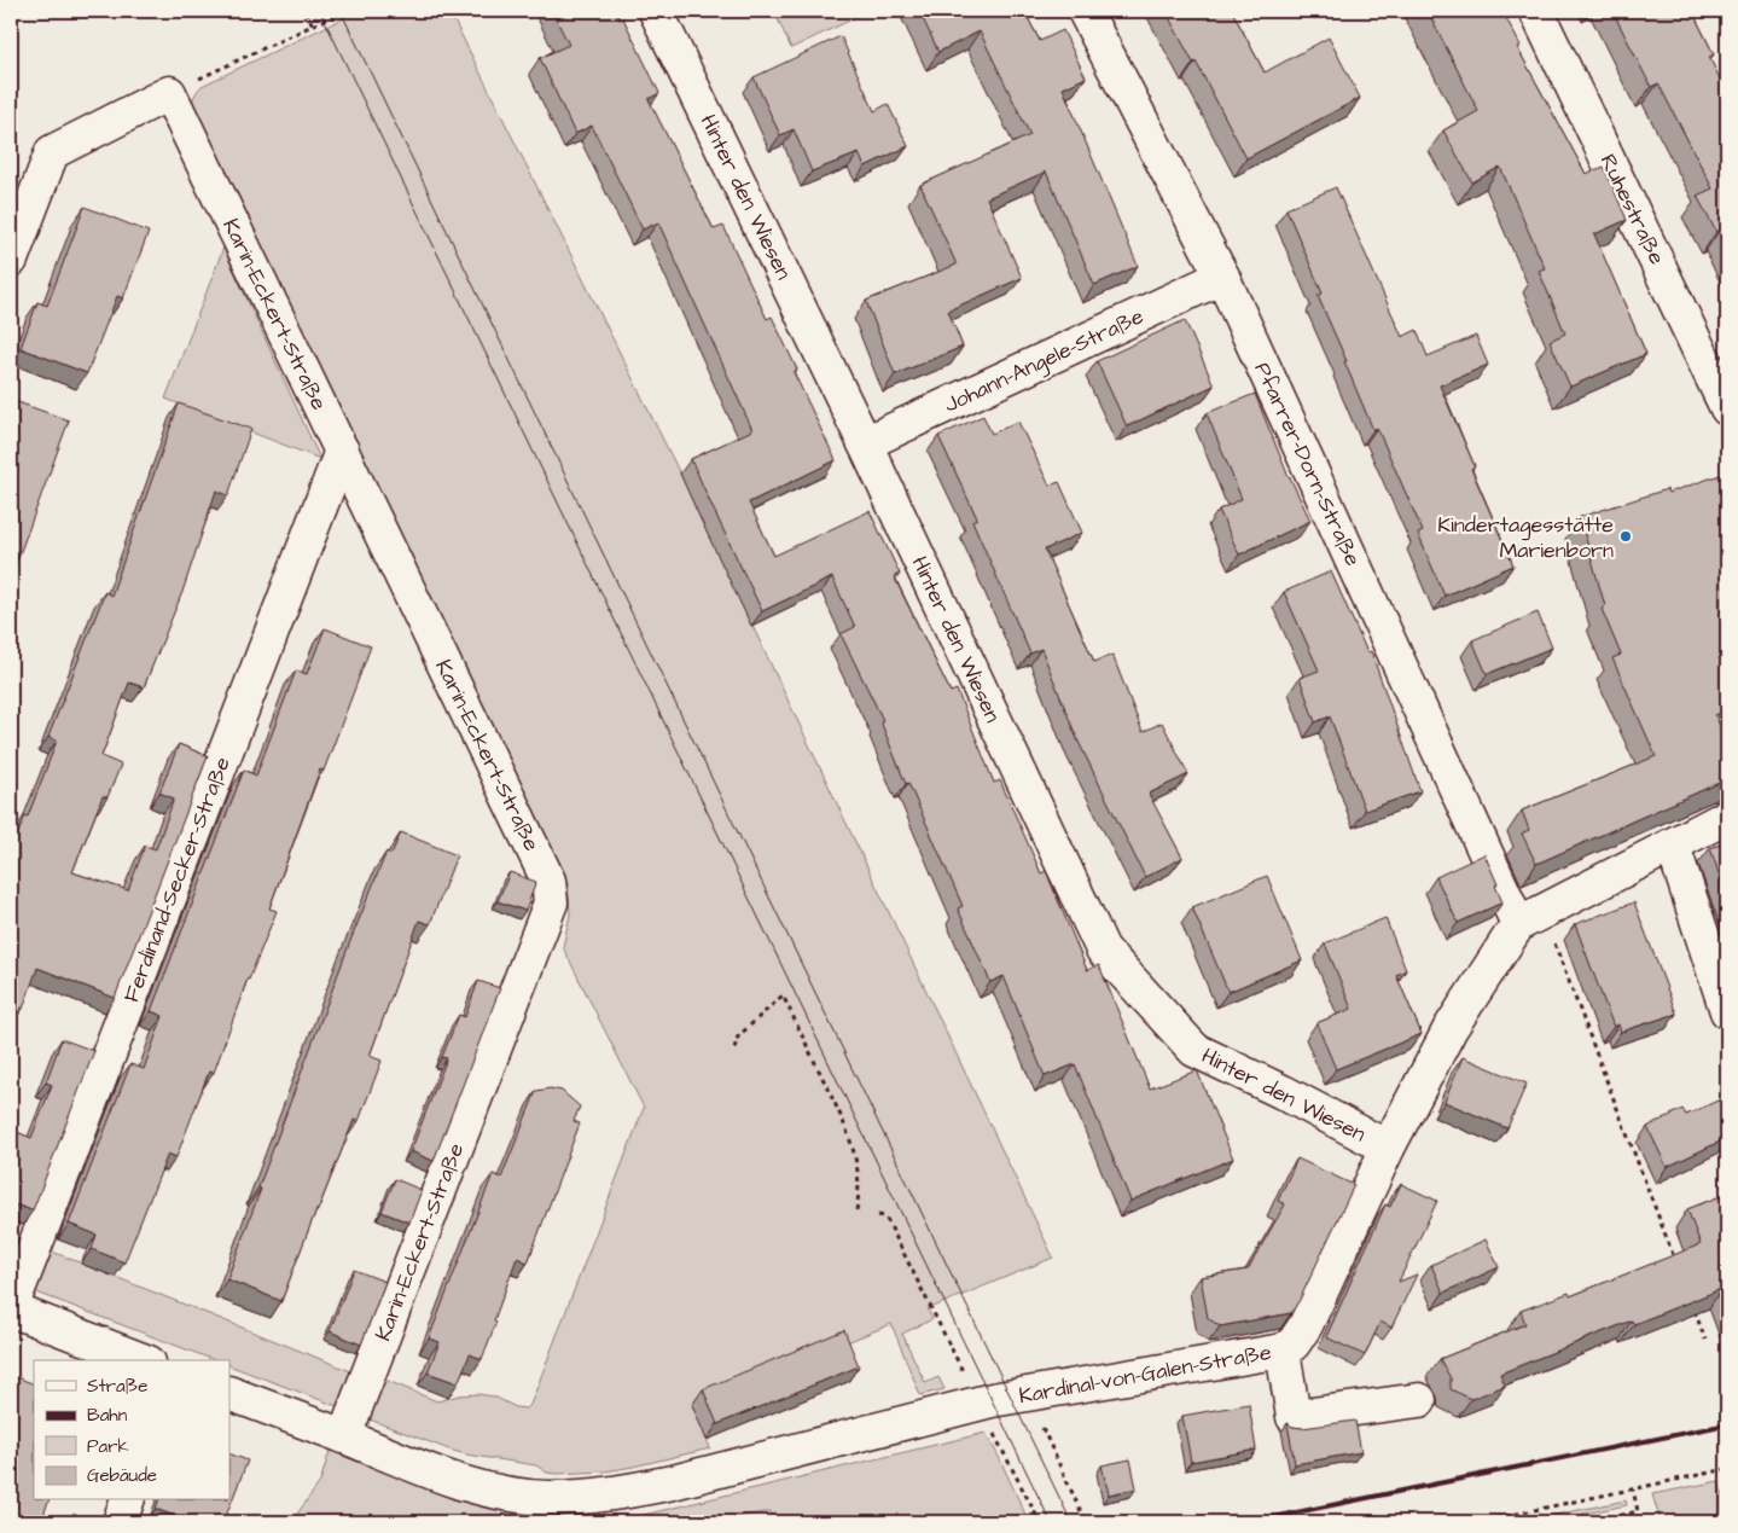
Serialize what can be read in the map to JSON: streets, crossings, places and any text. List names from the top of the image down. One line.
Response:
{"streets":{"street":["Hinter den Wiesen","Ruhestraße","Karin-Eckert-Straße","Johann-Angele-Straße","Pfarrer-Dorn-Straße","Ferdinand-Secker-Straße","Kardinal-von-Galen-Straße"]},"crossings":[["Hinter den Wiesen","Johann-Angele-Straße"],["Hinter den Wiesen","Kardinal-von-Galen-Straße"],["Karin-Eckert-Straße","Ferdinand-Secker-Straße"],["Karin-Eckert-Straße","Kardinal-von-Galen-Straße"],["Johann-Angele-Straße","Pfarrer-Dorn-Straße"],["Pfarrer-Dorn-Straße","Kardinal-von-Galen-Straße"]],"places":["Kindertagesstätte Marienborn"],"legend":["Straße","Bahn","Park","Gebäude"]}
